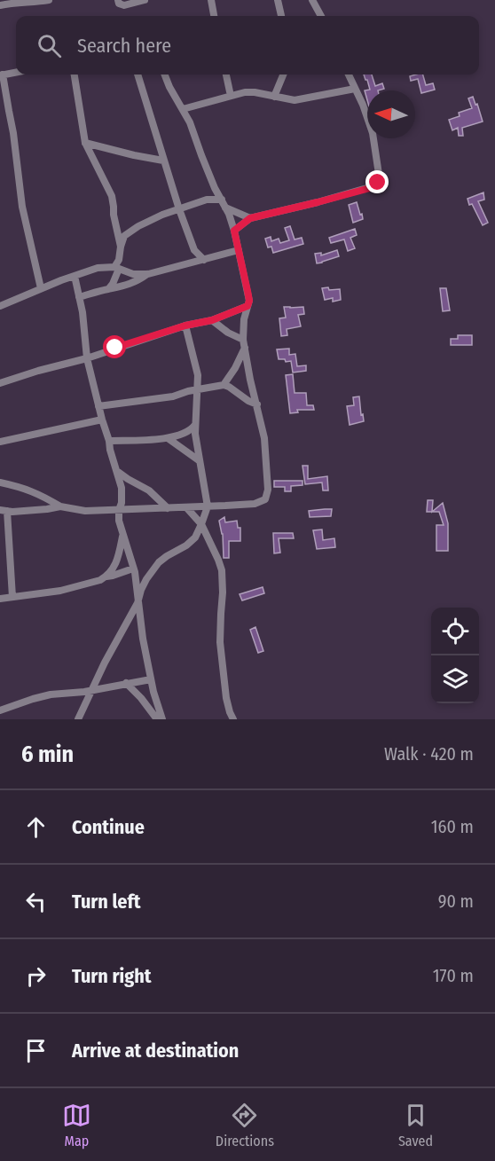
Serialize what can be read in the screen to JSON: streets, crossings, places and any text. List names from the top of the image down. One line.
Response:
{"north":"left","page":{"search":"Search here","heading":["6 min","Walk · 420 m"],"list":[["Continue","160 m"],["Turn left","90 m"],["Turn right","170 m"],"Arrive at destination"],"nav":["Map","Directions","Saved"]}}
